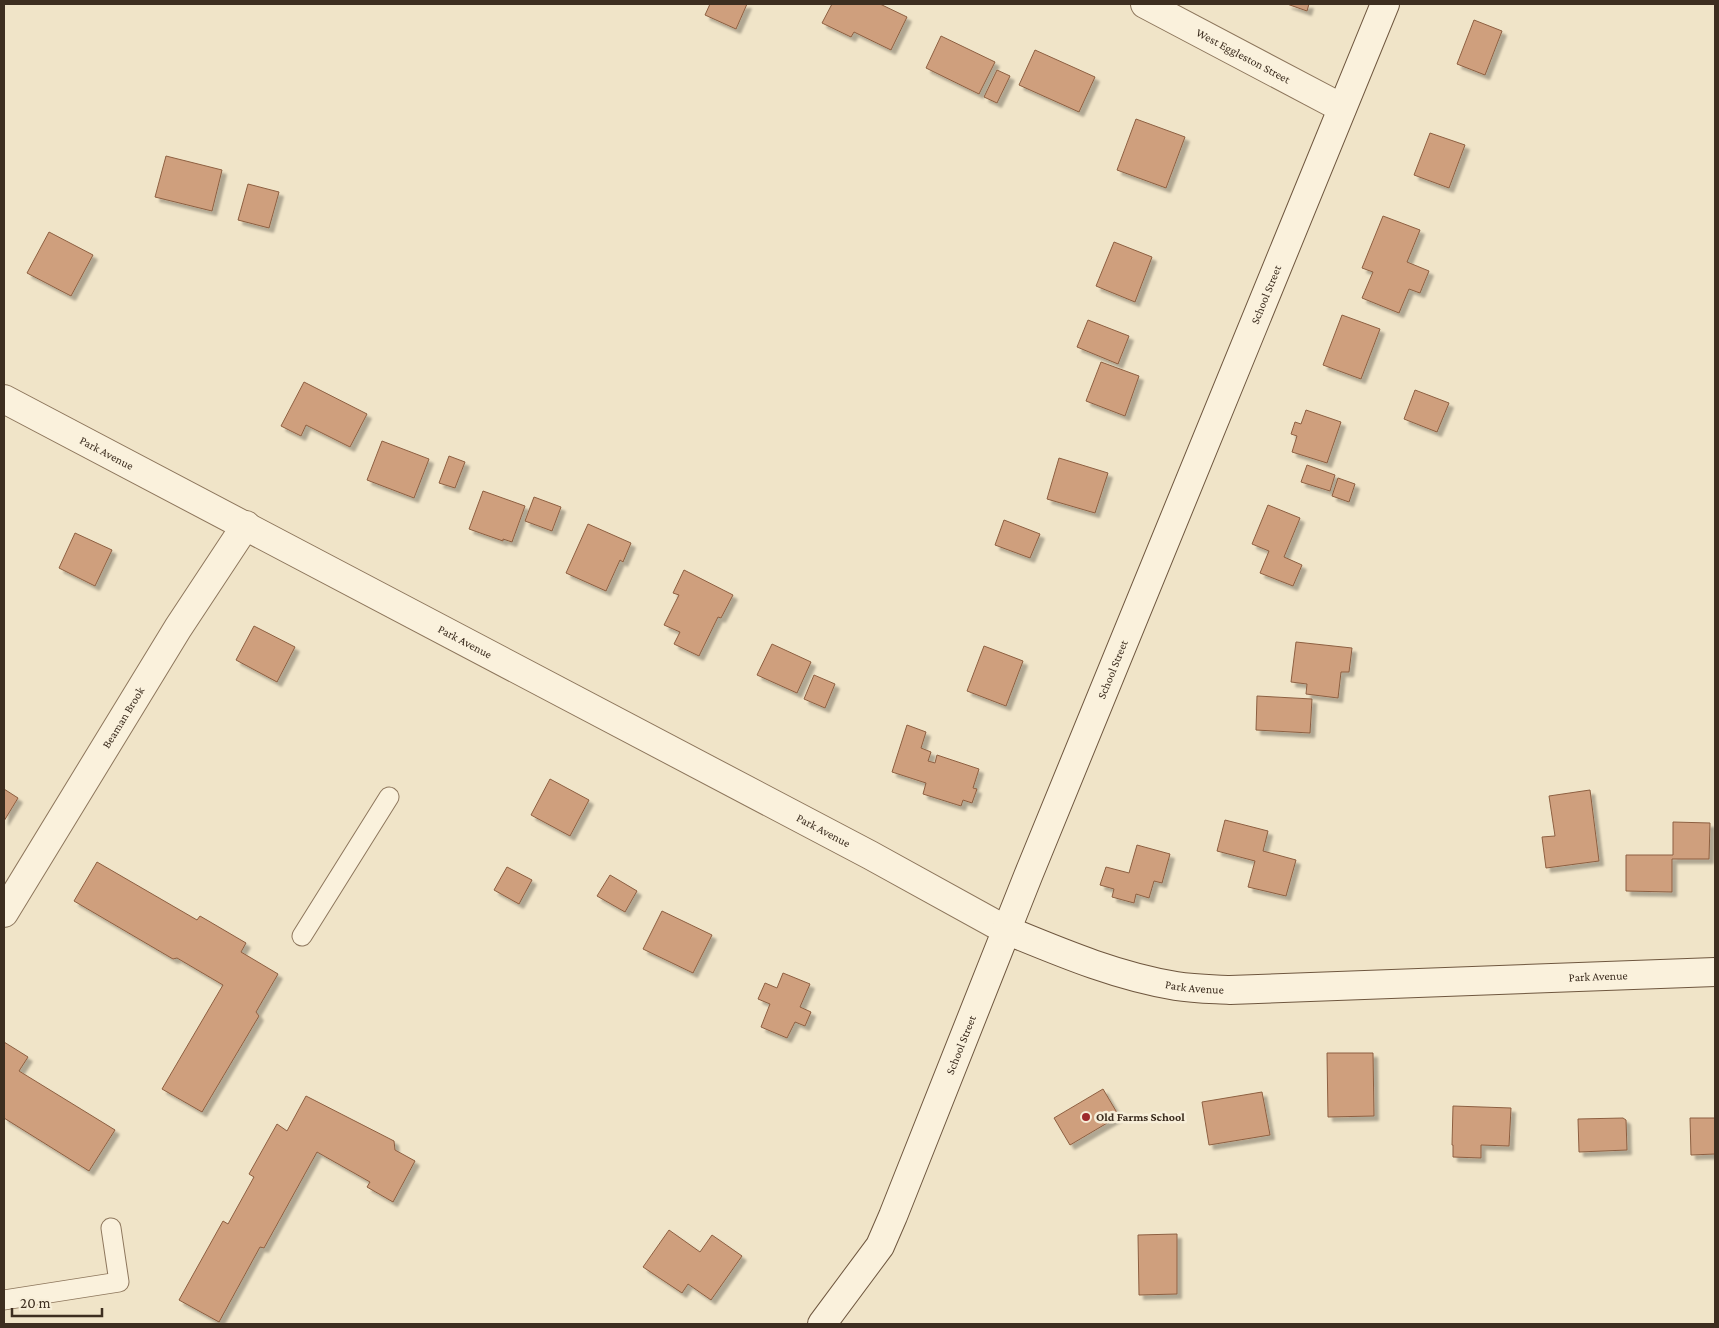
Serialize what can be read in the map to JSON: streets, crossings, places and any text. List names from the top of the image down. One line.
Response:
{"streets":{"main road":["West Eggleston Street","School Street","Park Avenue","Beaman Brook"]},"crossings":[["West Eggleston Street","School Street"],["School Street","Park Avenue"],["Park Avenue","Beaman Brook"]],"places":["Old Farms School"],"scale_bar":"20 m"}
